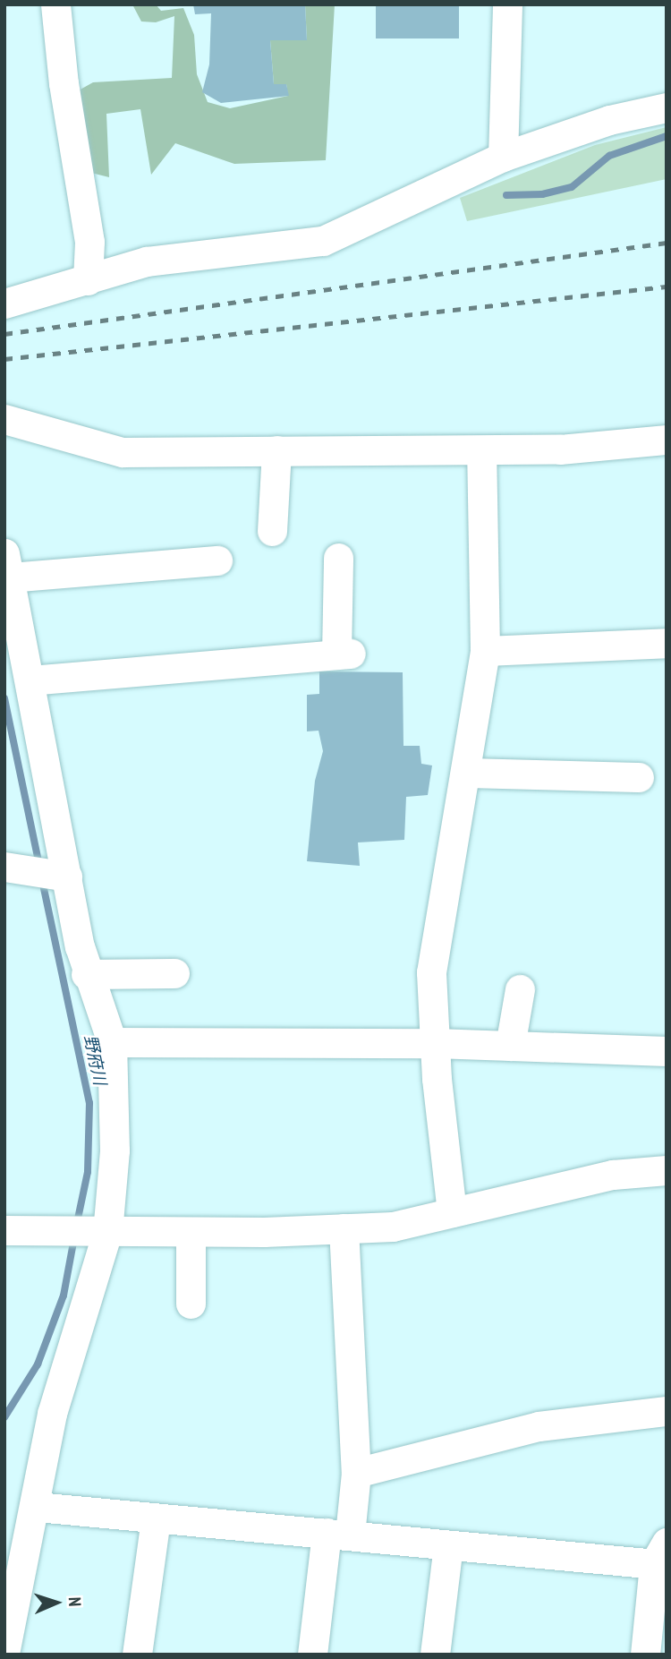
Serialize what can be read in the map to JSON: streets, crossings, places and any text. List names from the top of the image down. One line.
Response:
{"water":["野府川"],"north":"right"}
